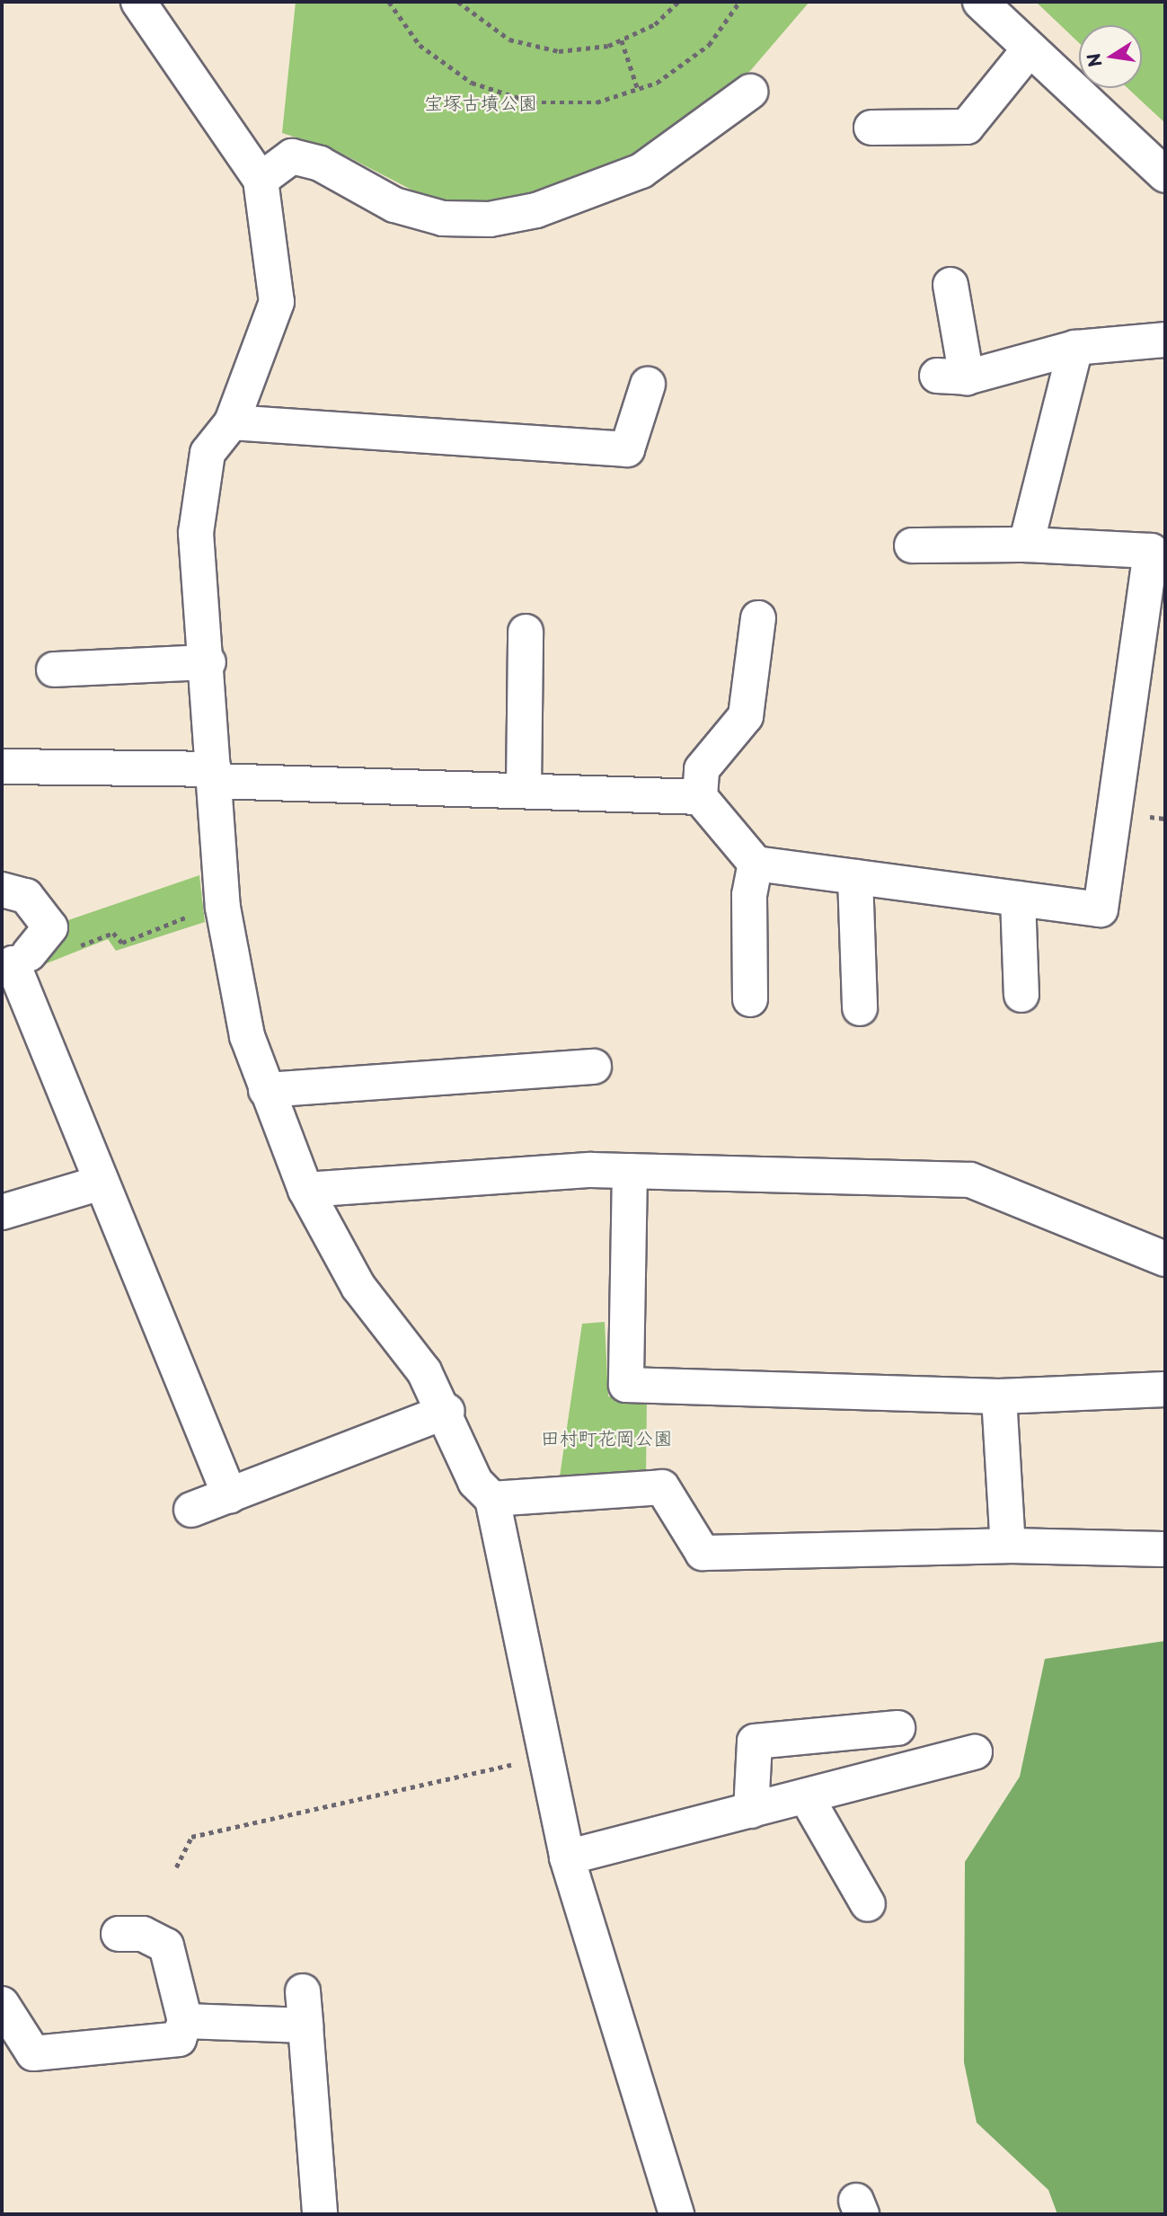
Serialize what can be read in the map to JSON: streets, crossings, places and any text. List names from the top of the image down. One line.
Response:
{"parks":["宝塚古墳公園","田村町花岡公園"],"north":"left"}
